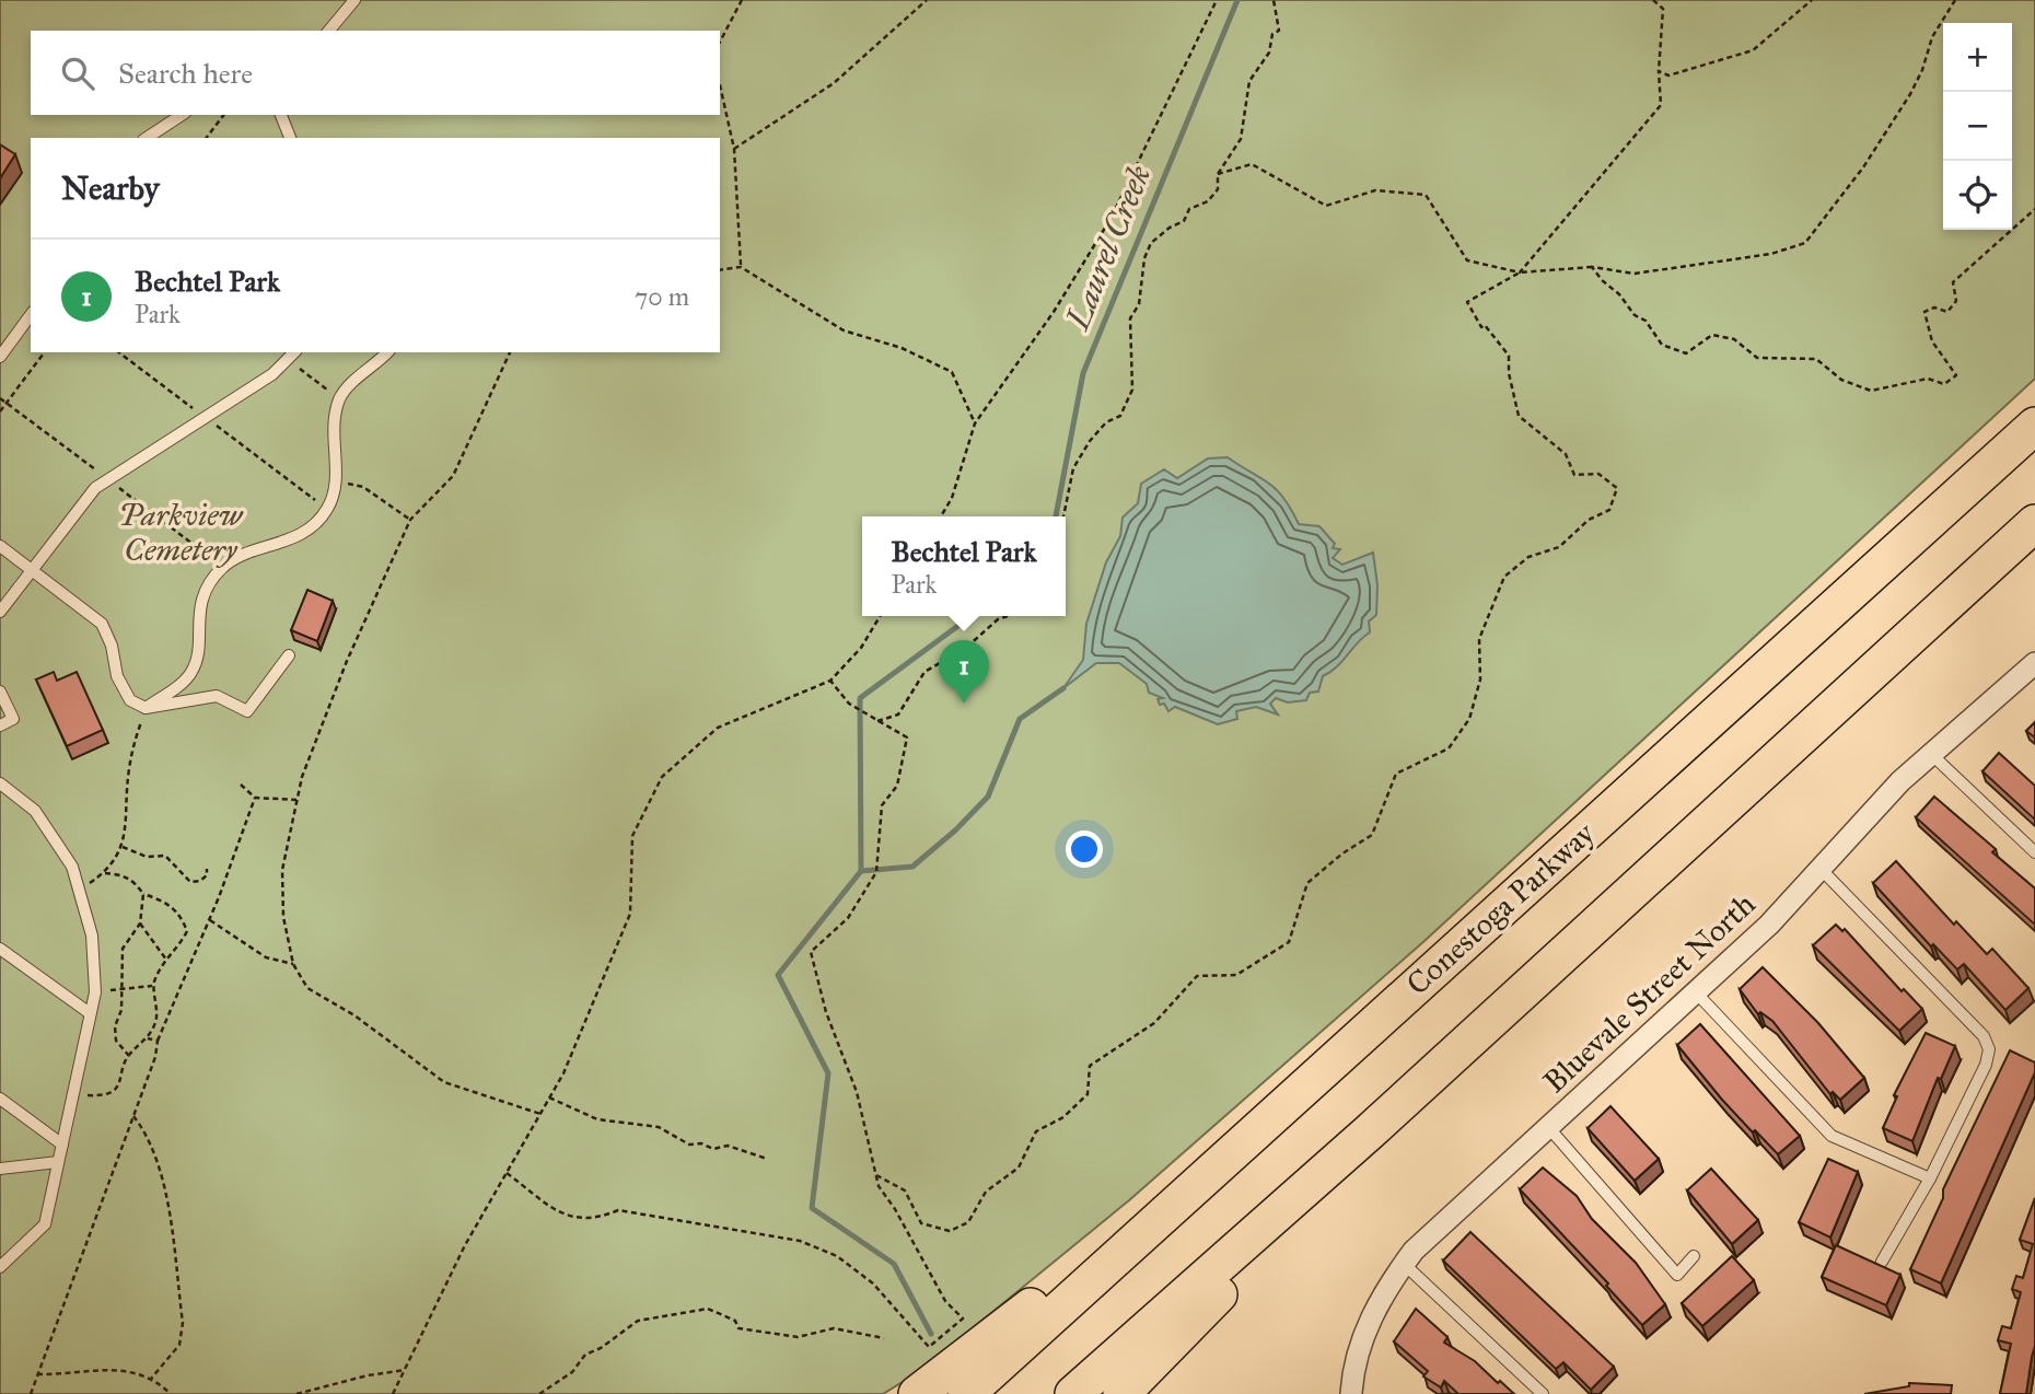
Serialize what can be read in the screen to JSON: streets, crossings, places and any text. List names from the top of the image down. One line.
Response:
{"streets":{"highway":["Conestoga Parkway"],"street":["Bluevale Street North"]},"water":["Laurel Creek"],"parks":["Parkview Cemetery"],"page":{"map_buttons":["+","−"],"search":"Search here","heading":"Nearby","list":[{"mark":"1","name":"Bechtel Park","note":"Park","value":"70 m"}],"popup":["Bechtel Park","Park"],"pins":"1"}}
